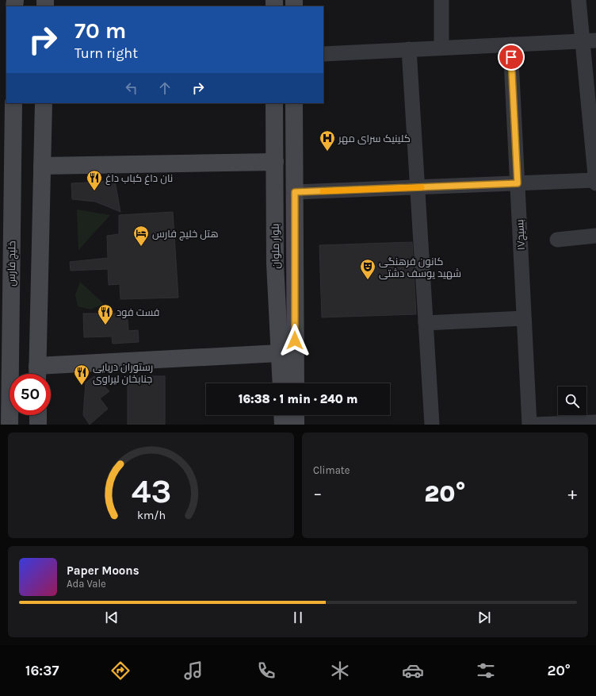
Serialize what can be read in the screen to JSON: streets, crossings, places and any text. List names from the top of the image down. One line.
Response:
{"streets":{"main road":["بلوار ملوان","خلیج فارس"],"street":["بسیج۱۷"]},"places":{"hospital":["کلینیک سرای مهر"],"restaurant":["نان داغ کباب داغ","فست فود","رستوران دریایی جنابخان لیراوی"],"hotel":["هتل خلیج فارس"],"theatre":["کانون فرهنگی شهید یوسف دشتی"]},"page":{"turn":["70 m","Turn right"],"limit":"50","trip":"16:38 · 1 min · 240 m","tile":"Climate","heat":["−","20°","+"],"song":["Paper Moons","Ada Vale"],"tabs":["16:37","20°"],"gauge":["43","km/h"]}}
